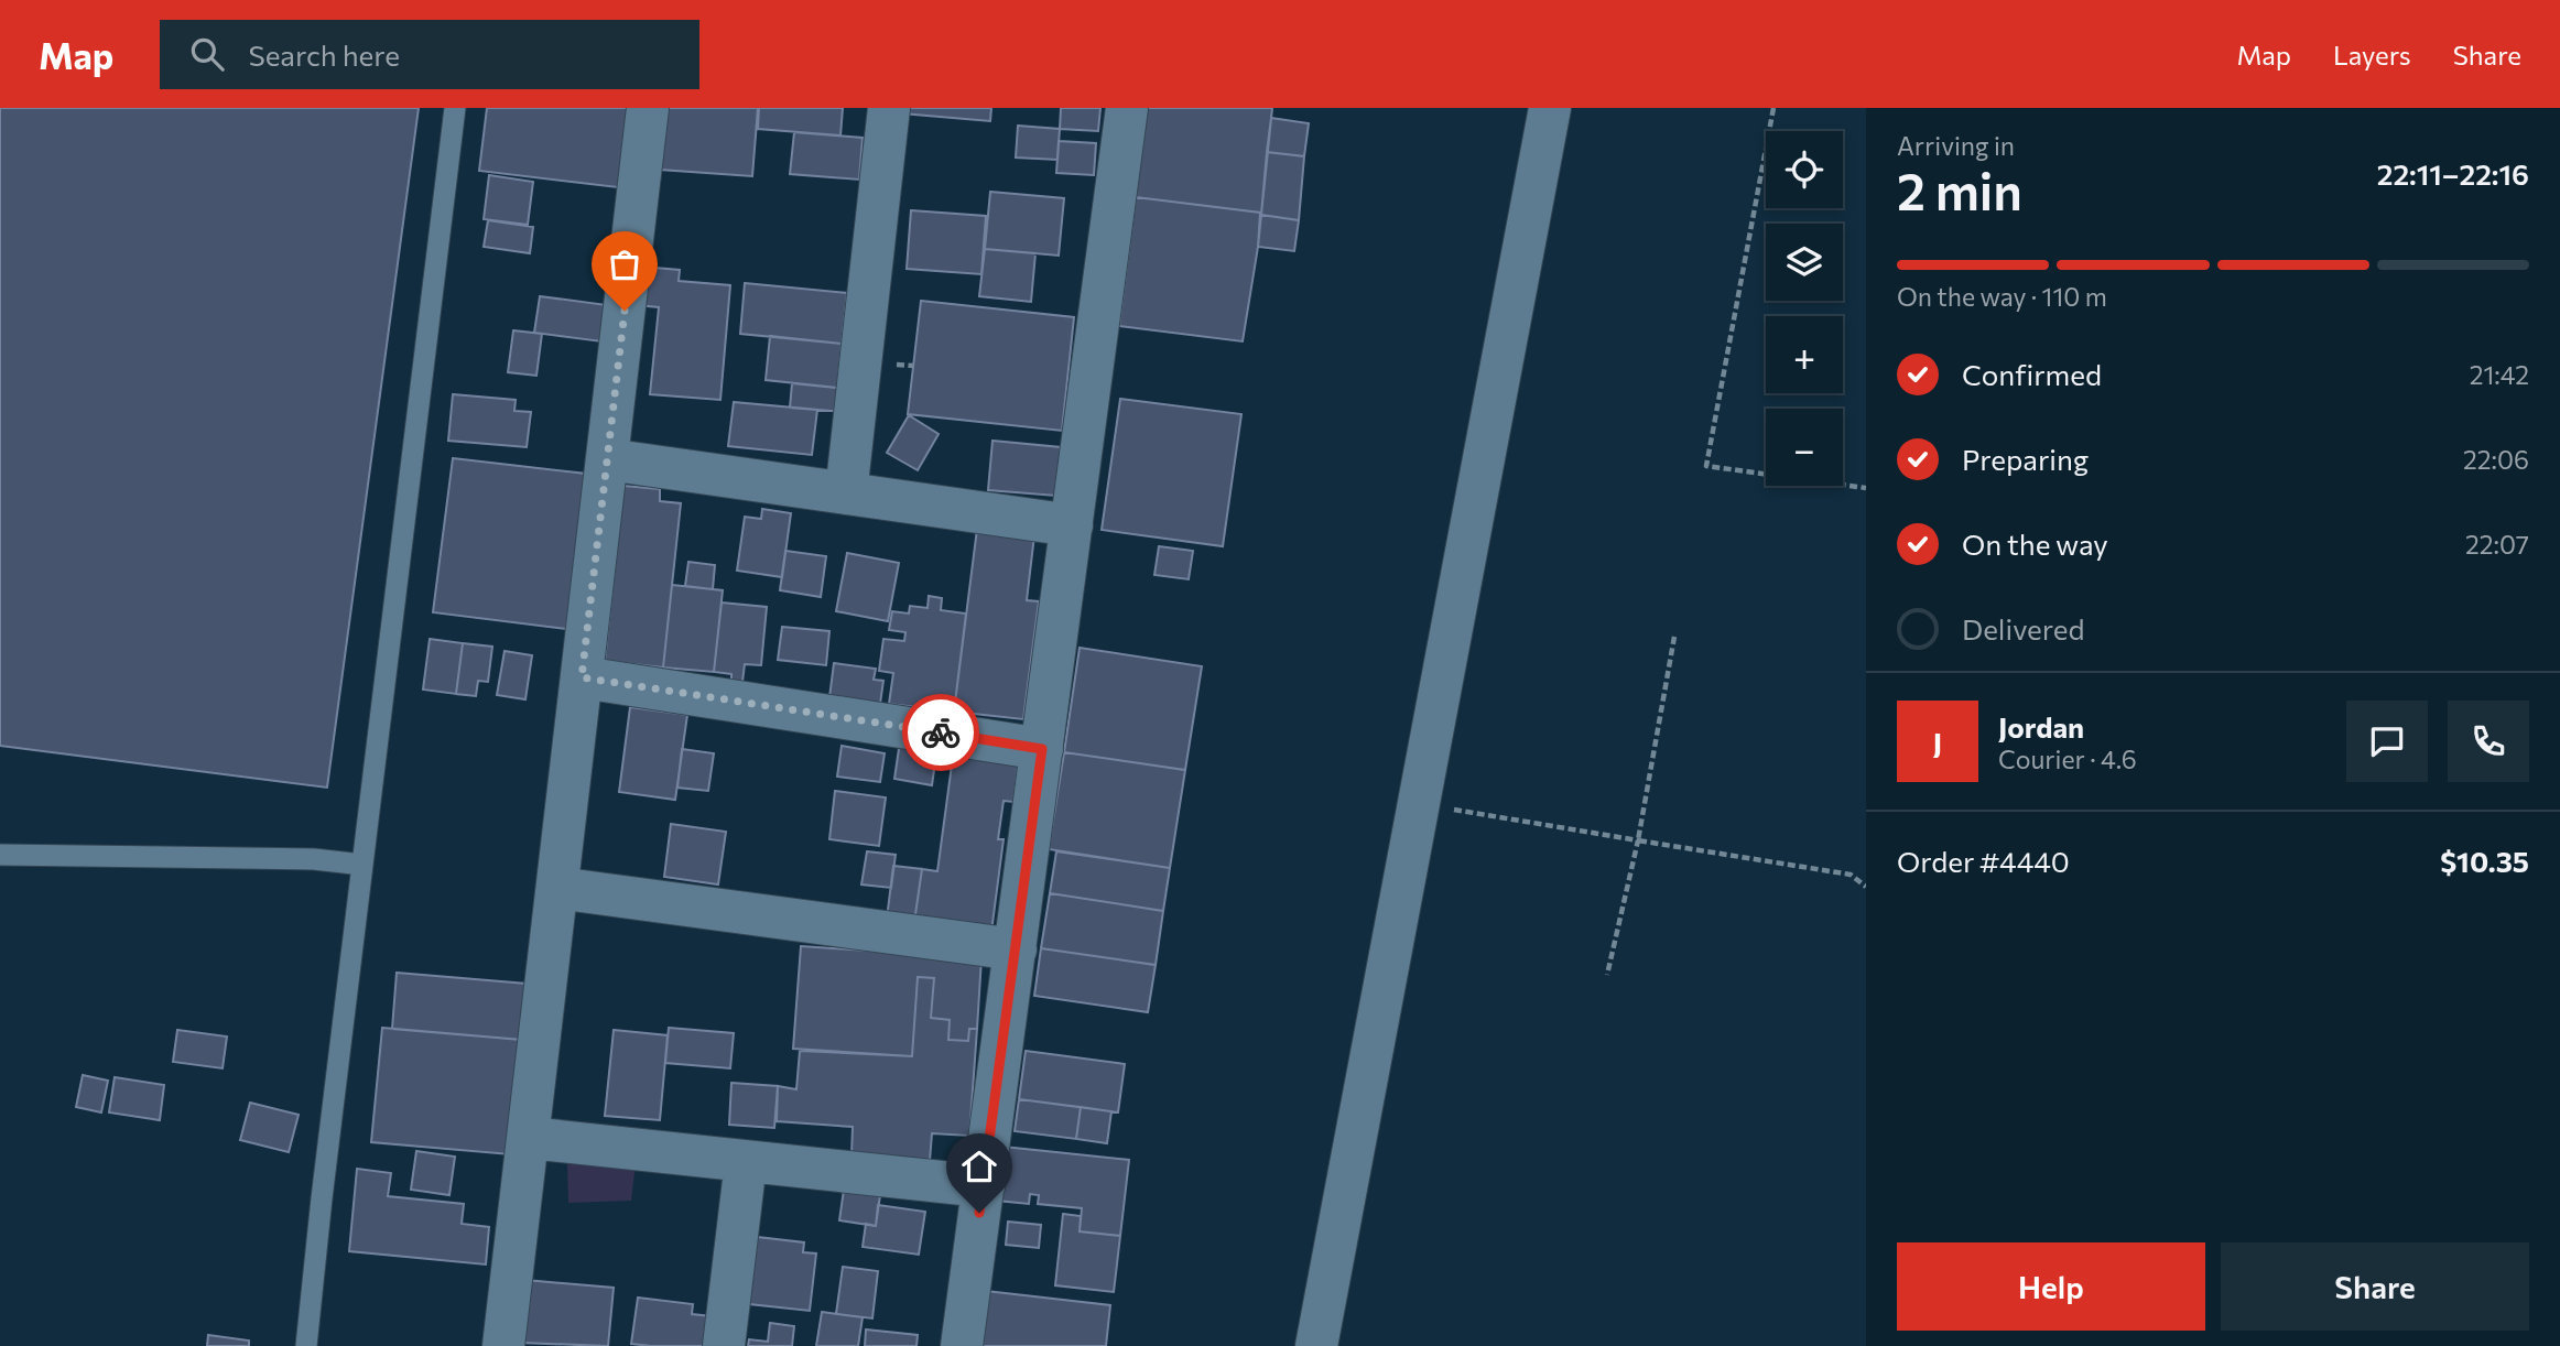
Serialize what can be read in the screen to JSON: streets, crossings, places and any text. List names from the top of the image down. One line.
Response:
{"page":{"header":"Map","search":"Search here","nav":["Map","Layers","Share"],"heading":["2 min","Arriving in","22:11–22:16"],"panel":["Jordan","Courier · 4.6","Order #4440","$10.35"],"map_buttons":["+","−"],"bar":"On the way · 110 m","list":[["Confirmed","21:42"],["Preparing","22:06"],["On the way","22:07"],"Delivered"],"round":"J","buttons":["Help","Share"]}}
